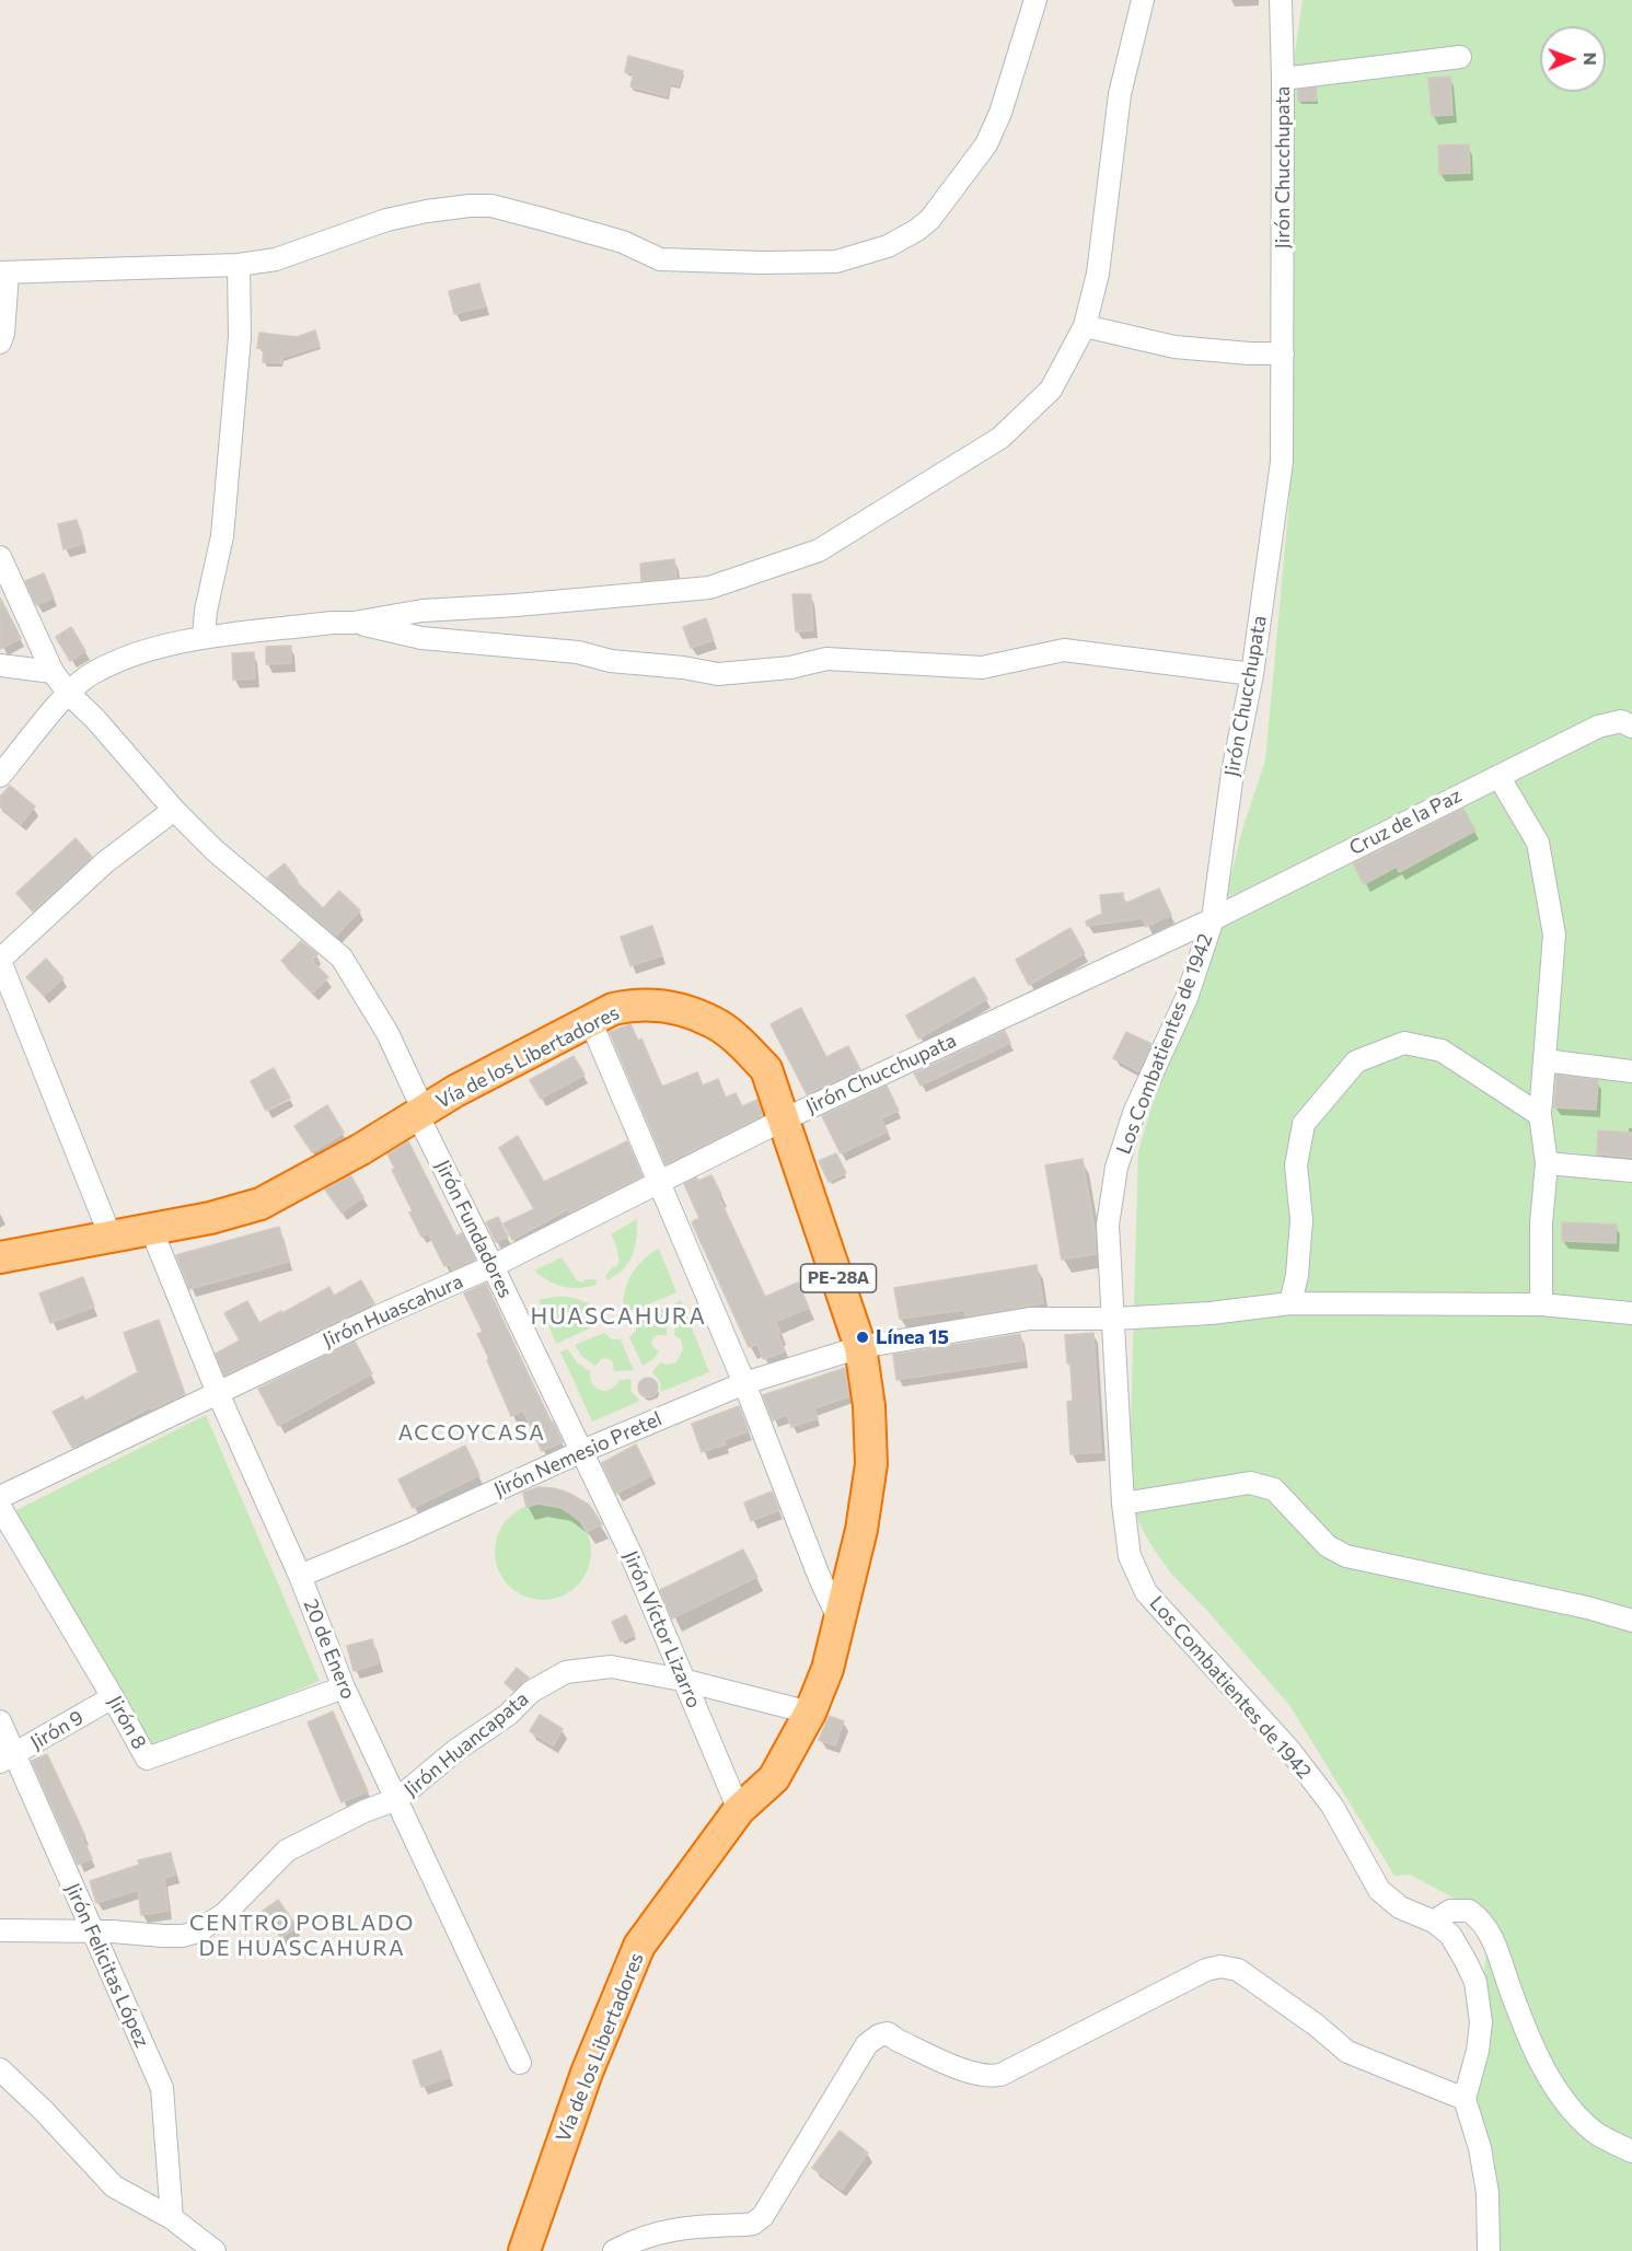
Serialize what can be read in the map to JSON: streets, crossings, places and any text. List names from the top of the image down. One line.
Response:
{"streets":{"highway":["Vía de los Libertadores","PE-28A"],"street":["Jirón Chucchupata","Cruz de la Paz","Los Combatientes de 1942","Jirón Fundadores","Jirón Huascahura","Jirón Nemesio Pretel","Jirón Víctor Lizarro","20 de Enero","Jirón 8","Jirón 9","Jirón Huancapata","Jirón Felicitas López"]},"crossings":[["Jirón Chucchupata","Cruz de la Paz"],["Jirón Chucchupata","Los Combatientes de 1942"],["Jirón Chucchupata","Vía de los Libertadores"],["Jirón Chucchupata","Jirón Huascahura"],["Cruz de la Paz","Los Combatientes de 1942"],["Los Combatientes de 1942","Jirón Nemesio Pretel"],["Vía de los Libertadores","Jirón Fundadores"],["Vía de los Libertadores","Jirón Huascahura"],["Vía de los Libertadores","Jirón Nemesio Pretel"],["Vía de los Libertadores","Jirón Víctor Lizarro"],["Vía de los Libertadores","20 de Enero"],["Vía de los Libertadores","Jirón Huancapata"],["Jirón Fundadores","Jirón Huascahura"],["Jirón Fundadores","Jirón Nemesio Pretel"],["Jirón Fundadores","Jirón Víctor Lizarro"],["Jirón Huascahura","20 de Enero"],["Jirón Nemesio Pretel","Jirón Víctor Lizarro"],["Jirón Nemesio Pretel","20 de Enero"],["Jirón Víctor Lizarro","Jirón Huancapata"],["20 de Enero","Jirón 8"],["20 de Enero","Jirón Huancapata"],["Jirón 8","Jirón 9"],["Jirón 9","Jirón Felicitas López"],["Jirón Huancapata","Jirón Felicitas López"]],"districts":["HUASCAHURA","ACCOYCASA","CENTRO POBLADO DE HUASCAHURA"],"places":["Línea 15"],"north":"right"}
